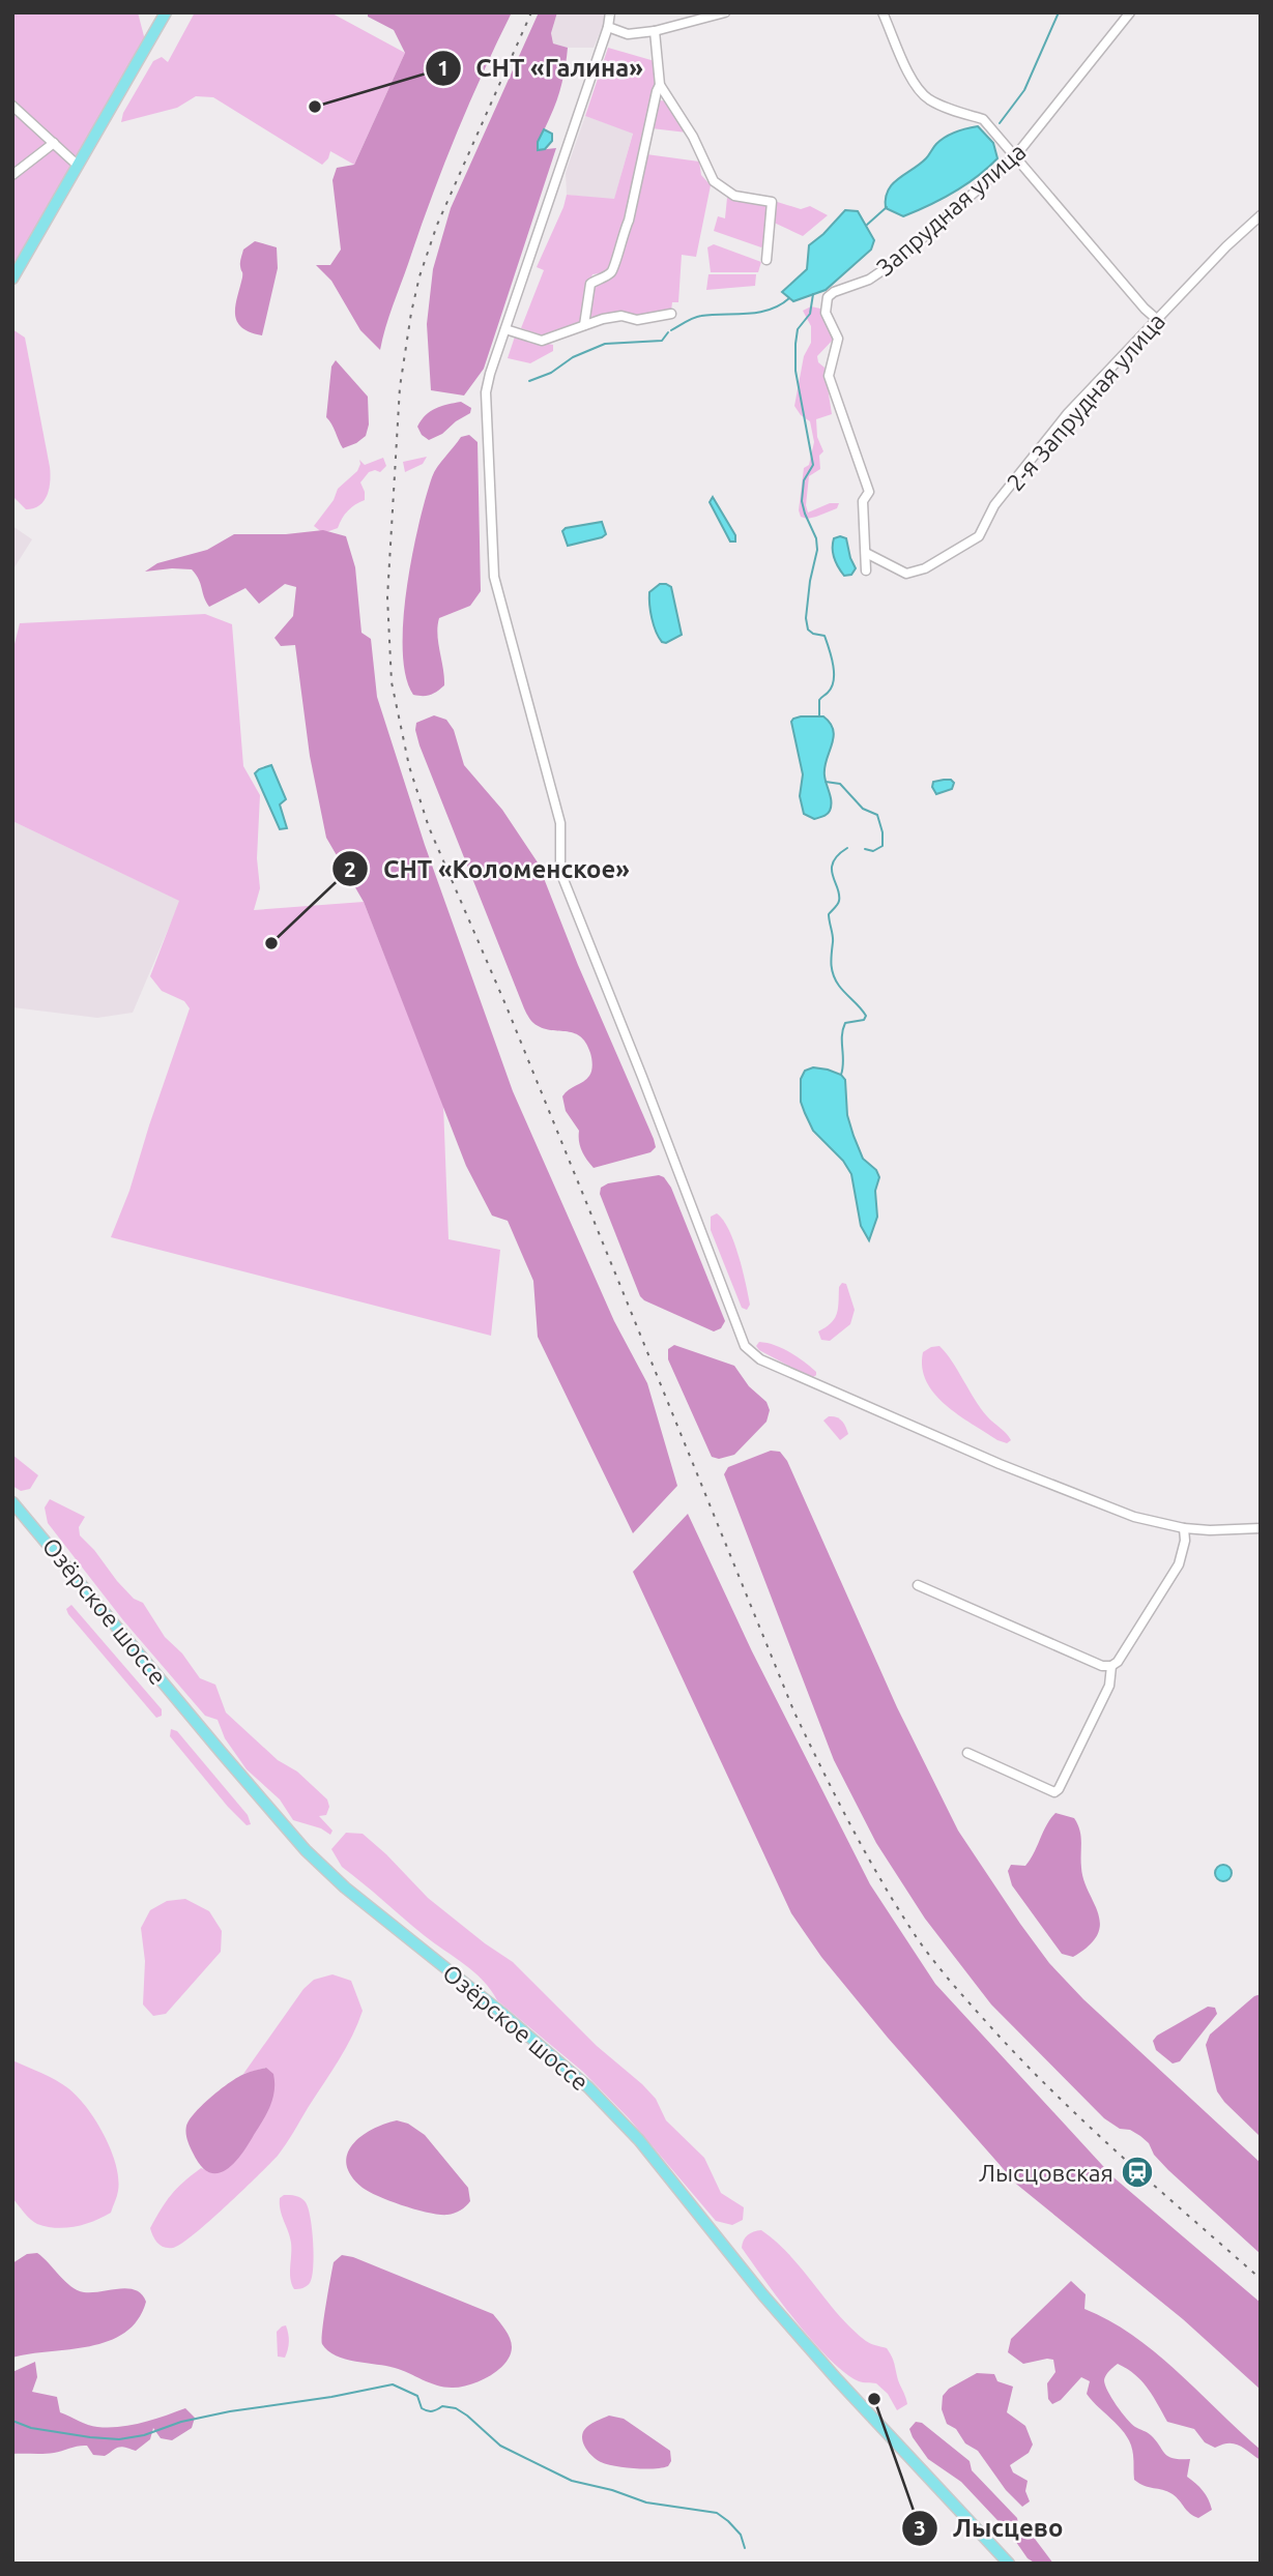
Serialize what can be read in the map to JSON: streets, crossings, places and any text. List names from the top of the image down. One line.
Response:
{"streets":{"main road":["Озёрское шоссе"],"street":["Запрудная улица","2-я Запрудная улица"]},"crossings":[["Запрудная улица","2-я Запрудная улица"]],"places":{"other":["СНТ «Галина»","СНТ «Коломенское»","Лысцево"],"station":["Лысцовская"]}}
